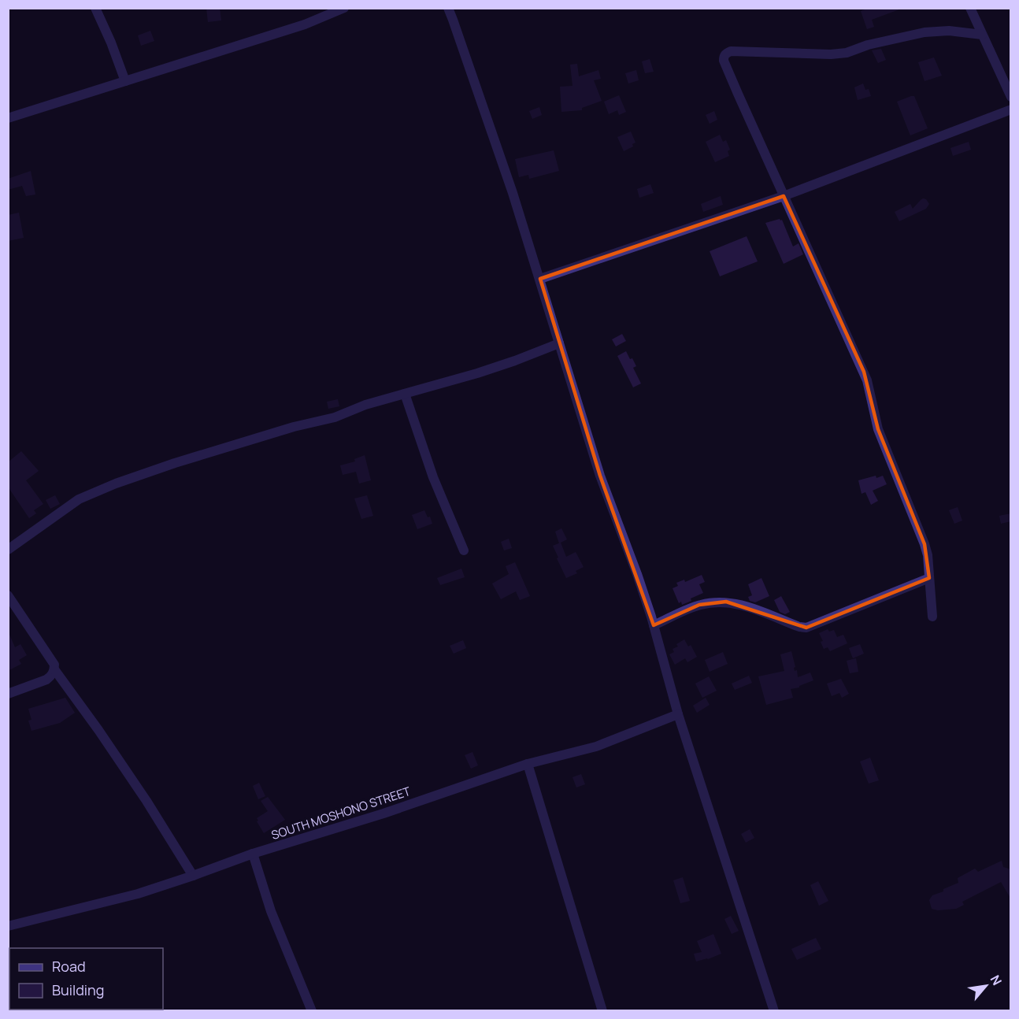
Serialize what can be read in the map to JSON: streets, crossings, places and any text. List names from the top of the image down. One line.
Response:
{"streets":{"street":["SOUTH MOSHONO STREET"]},"legend":["Road","Building"],"north":"top right"}
